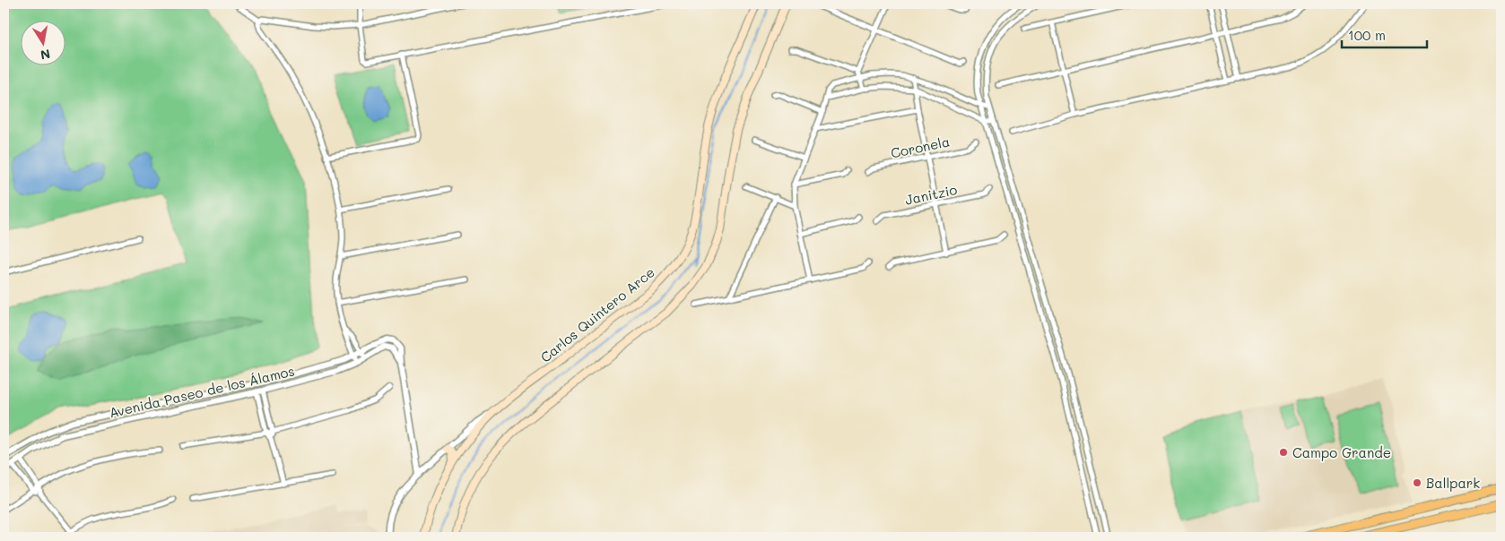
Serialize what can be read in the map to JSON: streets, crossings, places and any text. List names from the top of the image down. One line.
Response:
{"streets":{"main road":["Carlos Quintero Arce"],"street":["Coronela","Janitzio","Avenida Paseo de los Álamos"]},"places":["Campo Grande","Ballpark"],"scale_bar":"100 m","north":"bottom"}
